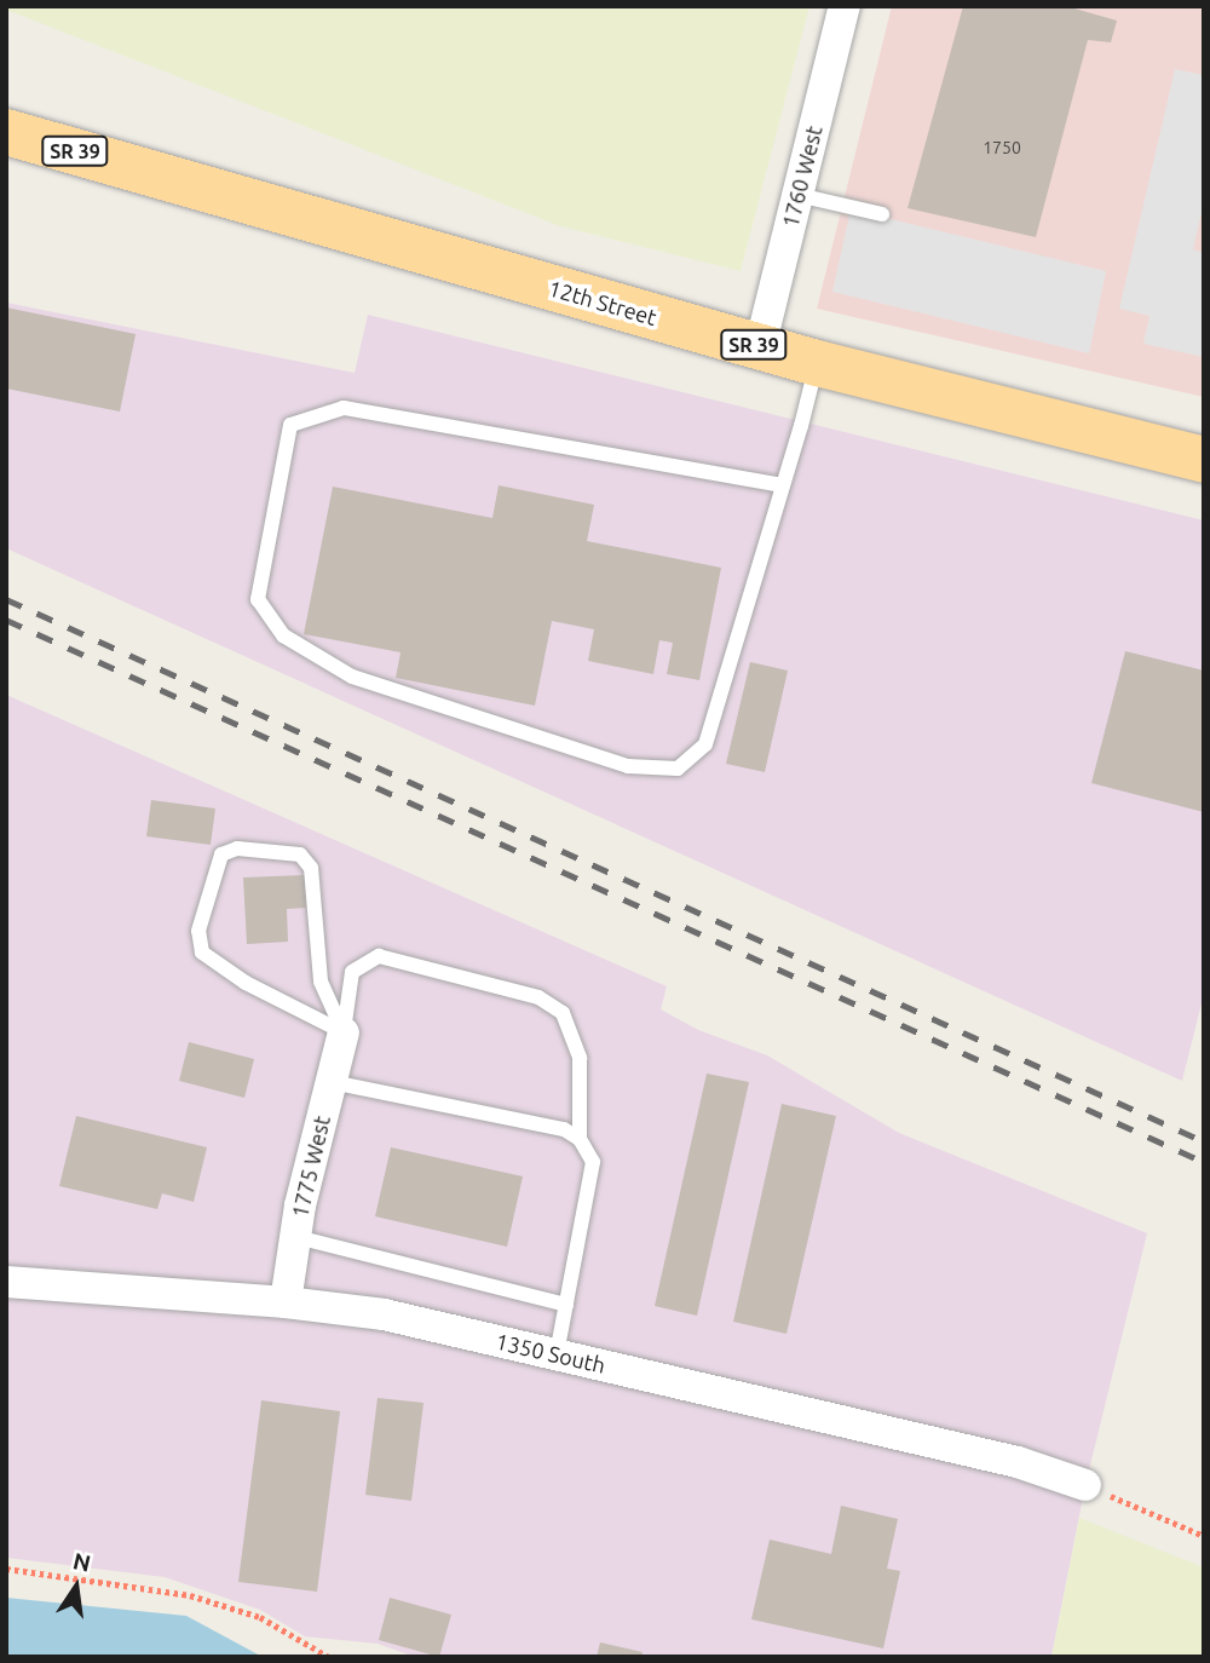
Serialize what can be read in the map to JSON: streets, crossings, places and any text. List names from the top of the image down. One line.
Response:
{"streets":{"main road":["SR 39","12th Street"],"street":["1760 West","1775 West","1350 South"]},"crossings":[["1760 West","12th Street"],["1775 West","1350 South"]],"house_numbers":["1750"],"north":"top"}
